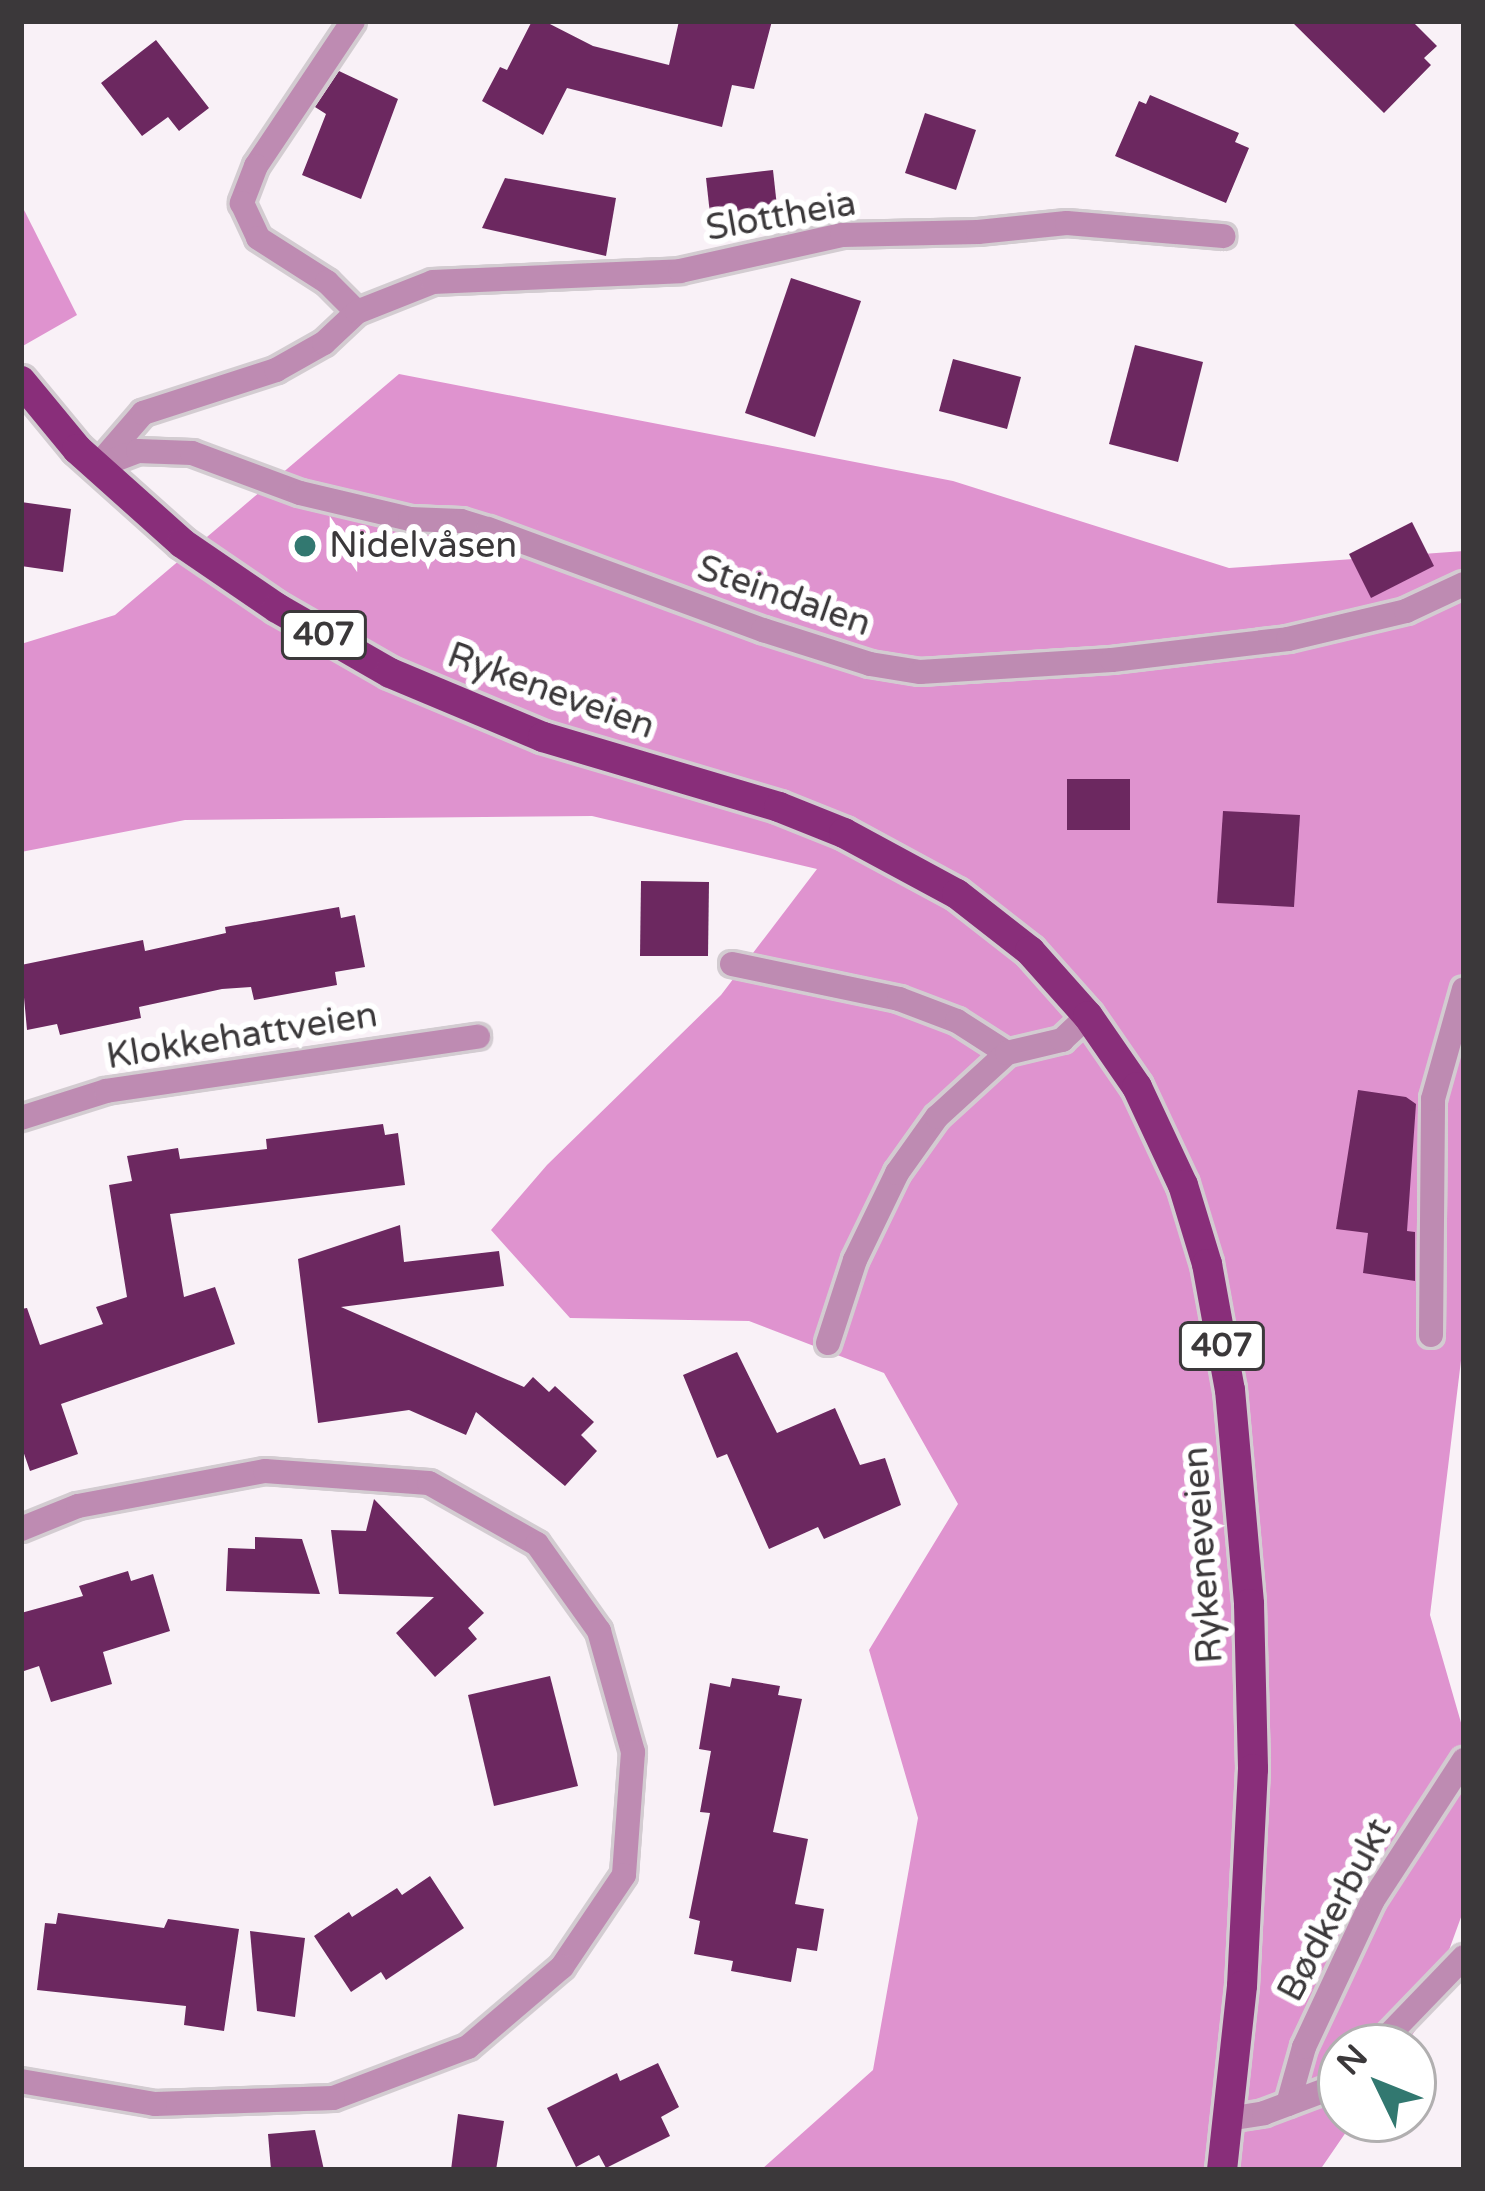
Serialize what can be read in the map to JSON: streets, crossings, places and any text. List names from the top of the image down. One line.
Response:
{"streets":{"main road":["407","Rykeneveien"],"street":["Slottheia","Steindalen","Klokkehattveien","Bødkerbukt"]},"crossings":[["Slottheia","Steindalen"],["Slottheia","Rykeneveien"],["Steindalen","Rykeneveien"]],"places":["Nidelvåsen"],"north":"top left"}
